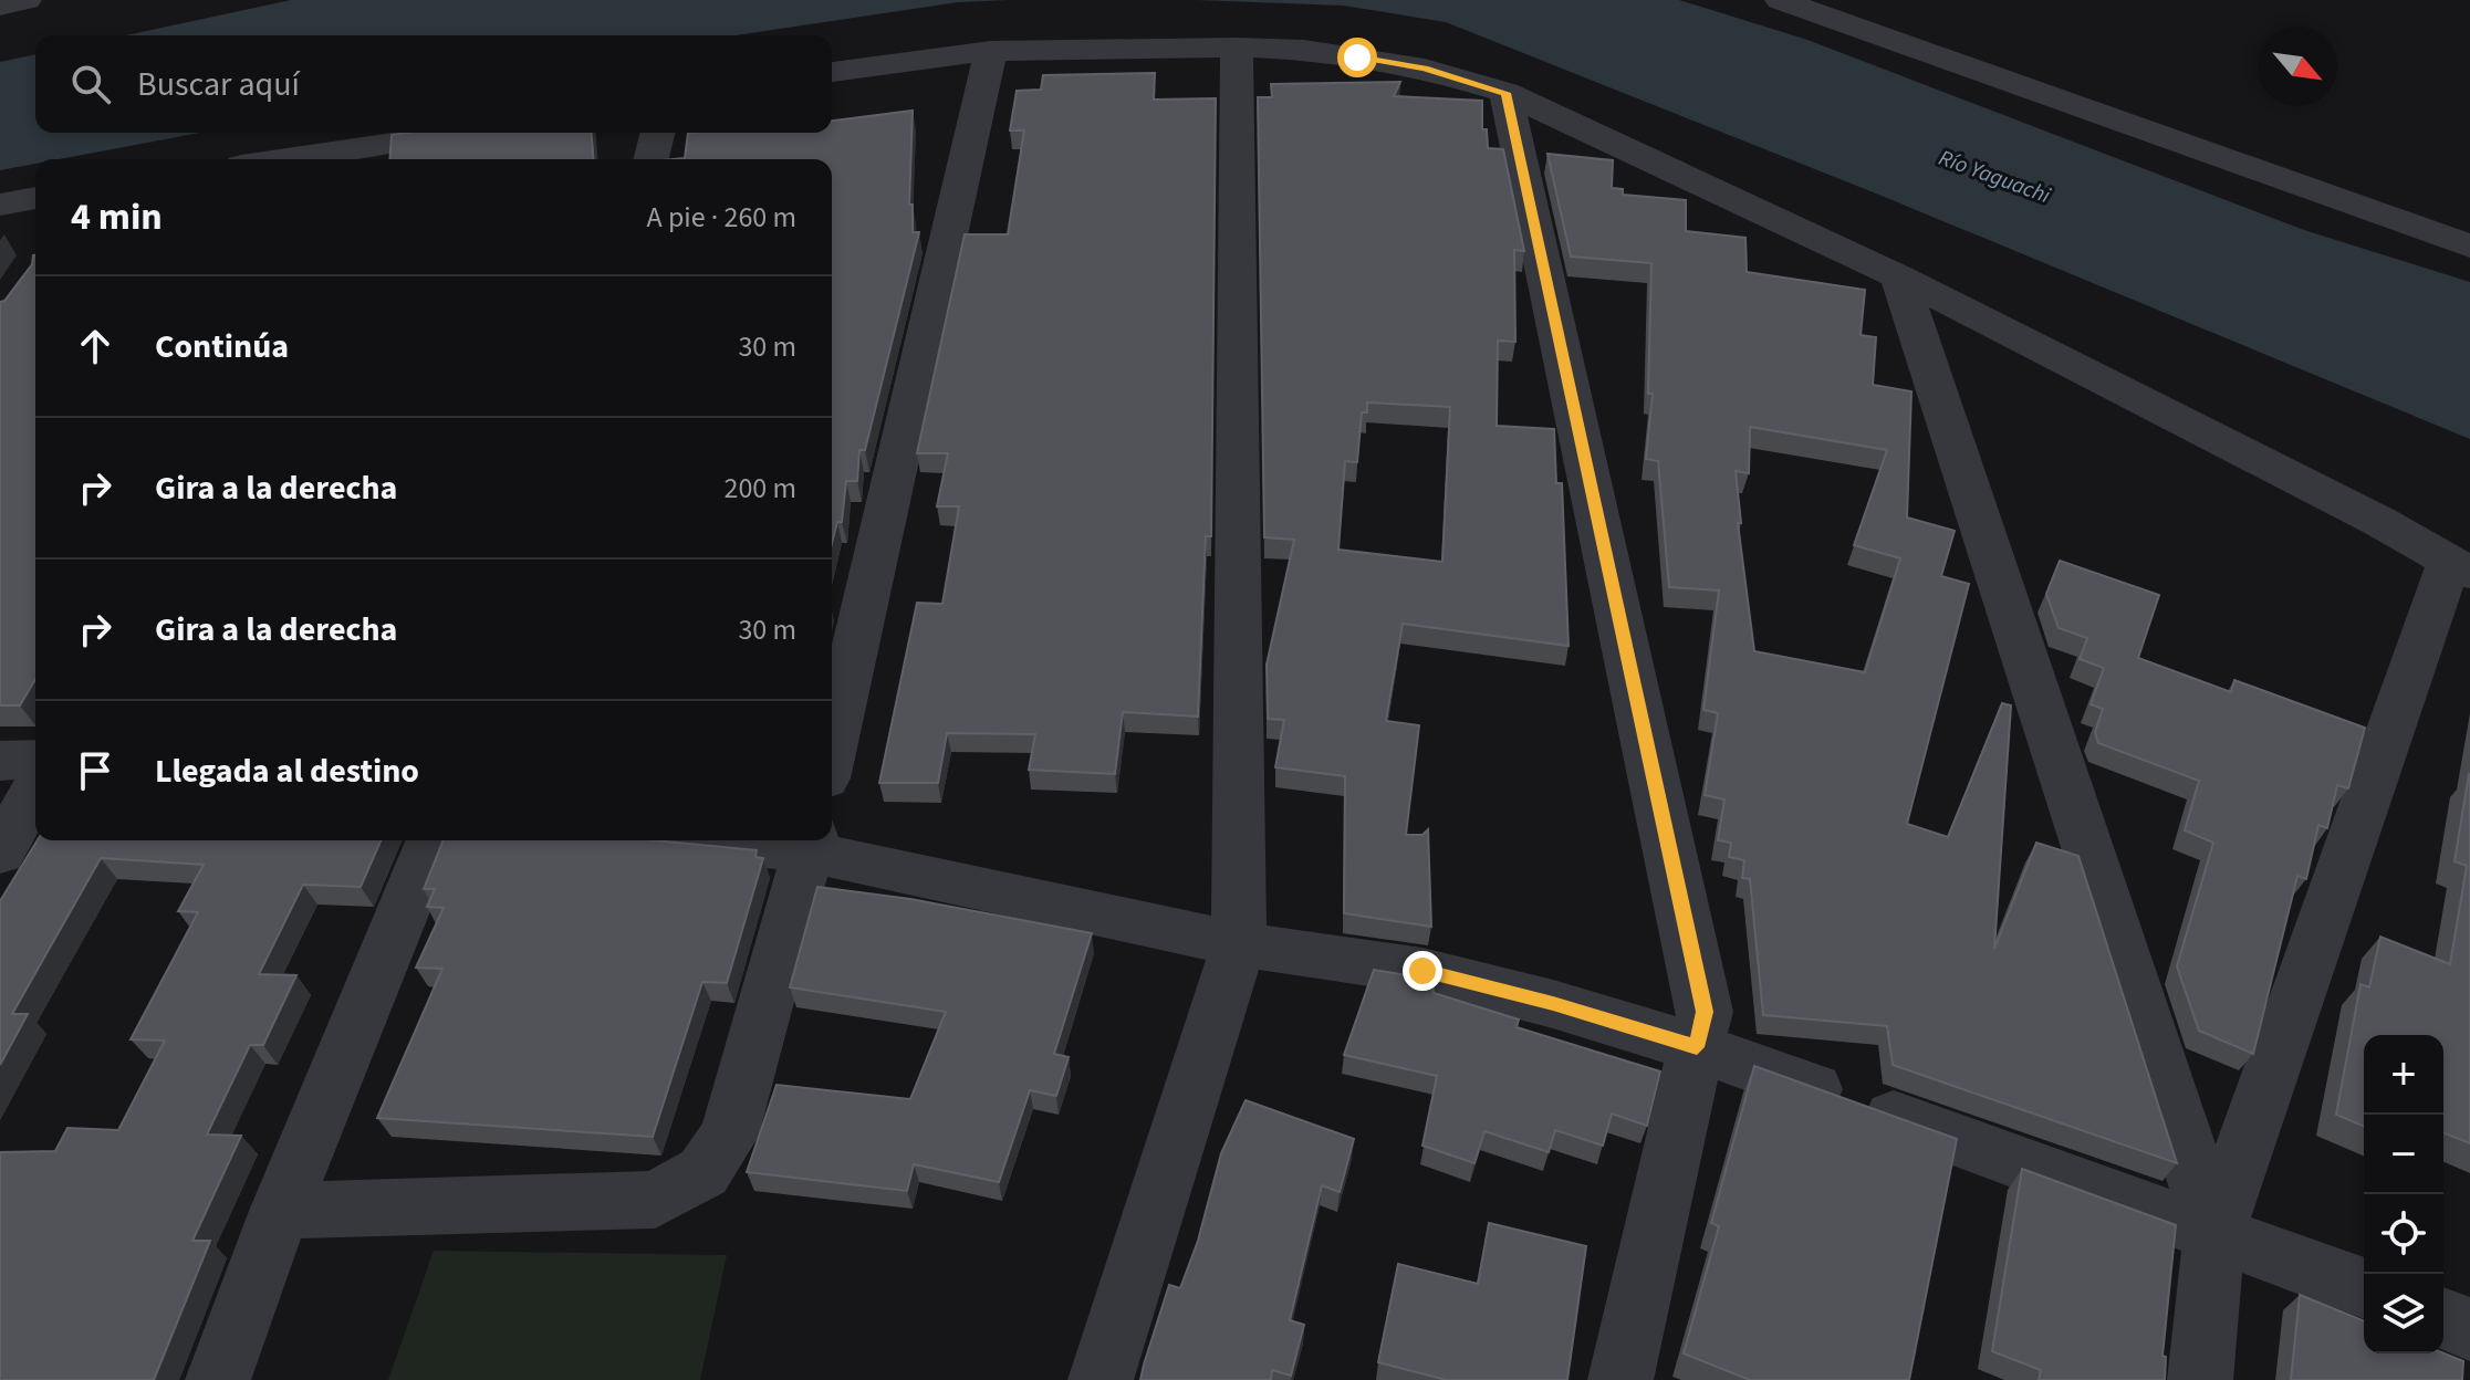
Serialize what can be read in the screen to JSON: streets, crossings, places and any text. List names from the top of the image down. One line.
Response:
{"water":["Río Yaguachi"],"north":"bottom right","page":{"search":"Buscar aquí","heading":["4 min","A pie · 260 m"],"list":[["Continúa","30 m"],["Gira a la derecha","200 m"],["Gira a la derecha","30 m"],"Llegada al destino"],"map_buttons":["+","−"]}}
